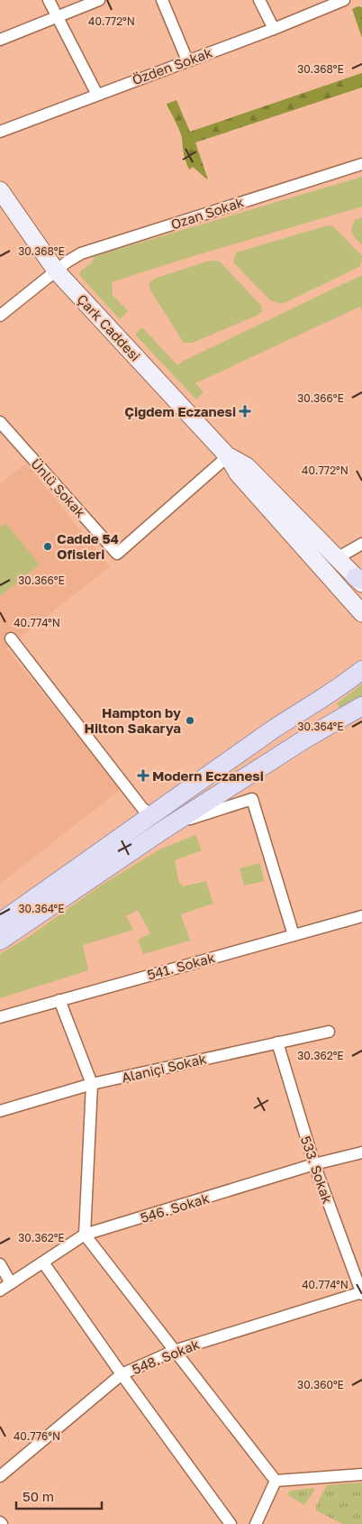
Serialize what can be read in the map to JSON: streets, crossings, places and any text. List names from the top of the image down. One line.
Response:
{"streets":{"main road":["Çark Caddesi"],"street":["Özden Sokak","Ozan Sokak","Ünlü Sokak","541. Sokak","Alaniçi Sokak","533. Sokak","546. Sokak","548. Sokak"]},"crossings":[["Ozan Sokak","Çark Caddesi"],["Çark Caddesi","Ünlü Sokak"],["Alaniçi Sokak","533. Sokak"],["533. Sokak","546. Sokak"],["533. Sokak","548. Sokak"]],"places":{"health":["Çiğdem Eczanesi","Modern Eczanesi"],"other":["Cadde 54 Ofisleri","Hampton by Hilton Sakarya"]},"scale_bar":"50 m","coordinates":["40.772°N","30.368°E","30.366°E","40.774°N","30.364°E","30.362°E","30.360°E","40.776°N"]}
